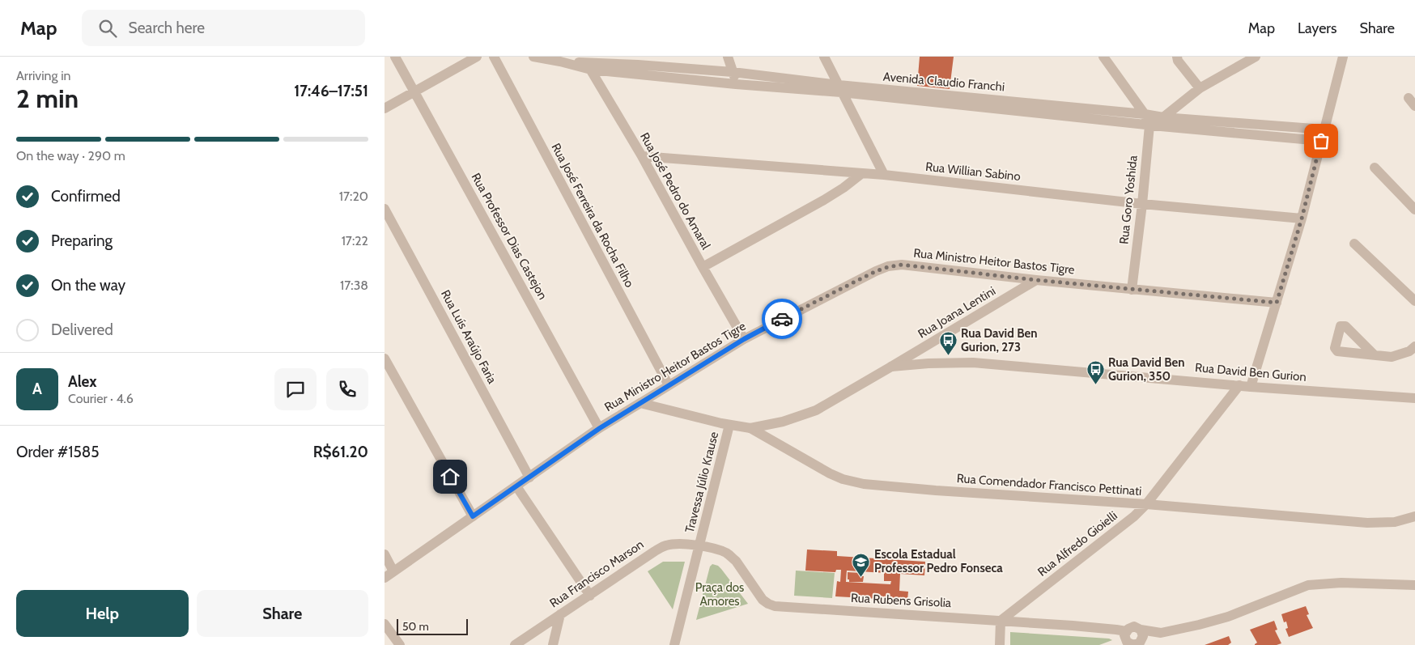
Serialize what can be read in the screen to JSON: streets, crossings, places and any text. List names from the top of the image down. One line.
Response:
{"streets":{"street":["Avenida Claudio Franchi","Rua Willian Sabino","Rua José Pedro do Amaral","Rua Goro Yoshida","Rua José Ferreira da Rocha Filho","Rua Professor Dias Castejon","Rua Ministro Heitor Bastos Tigre","Rua Joana Lentini","Rua Luís Araújo Faria","Rua David Ben Gurion","Travessa Júlio Krause","Rua Comendador Francisco Pettinati","Rua Alfredo Gioielli","Rua Francisco Marson","Rua Rubens Grisolia"]},"crossings":[["Avenida Claudio Franchi","Rua José Pedro do Amaral"],["Avenida Claudio Franchi","Rua Goro Yoshida"],["Rua Willian Sabino","Rua José Pedro do Amaral"],["Rua Willian Sabino","Rua Goro Yoshida"],["Rua José Pedro do Amaral","Rua Ministro Heitor Bastos Tigre"],["Rua Goro Yoshida","Rua Ministro Heitor Bastos Tigre"],["Rua José Ferreira da Rocha Filho","Rua Ministro Heitor Bastos Tigre"],["Rua Professor Dias Castejon","Rua Ministro Heitor Bastos Tigre"],["Rua Ministro Heitor Bastos Tigre","Rua Joana Lentini"],["Rua Ministro Heitor Bastos Tigre","Rua Luís Araújo Faria"],["Rua Ministro Heitor Bastos Tigre","Rua David Ben Gurion"],["Rua Joana Lentini","Rua David Ben Gurion"],["Rua David Ben Gurion","Travessa Júlio Krause"],["Rua David Ben Gurion","Rua Comendador Francisco Pettinati"],["Rua David Ben Gurion","Rua Alfredo Gioielli"],["Travessa Júlio Krause","Rua Francisco Marson"],["Travessa Júlio Krause","Rua Rubens Grisolia"],["Rua Comendador Francisco Pettinati","Rua Alfredo Gioielli"],["Rua Alfredo Gioielli","Rua Rubens Grisolia"],["Rua Francisco Marson","Rua Rubens Grisolia"]],"parks":["Praça dos Amores"],"places":{"bus stop":["Rua David Ben Gurion, 273","Rua David Ben Gurion, 350"],"school or university":["Escola Estadual Professor Pedro Fonseca"]},"scale_bar":"50 m","page":{"header":"Map","search":"Search here","nav":["Map","Layers","Share"],"heading":["2 min","Arriving in","17:46–17:51"],"panel":["Alex","Courier · 4.6","Order #1585","R$61.20"],"bar":"On the way · 290 m","list":[["Confirmed","17:20"],["Preparing","17:22"],["On the way","17:38"],"Delivered"],"round":"A","buttons":["Help","Share"],"scale":"50 m"}}
